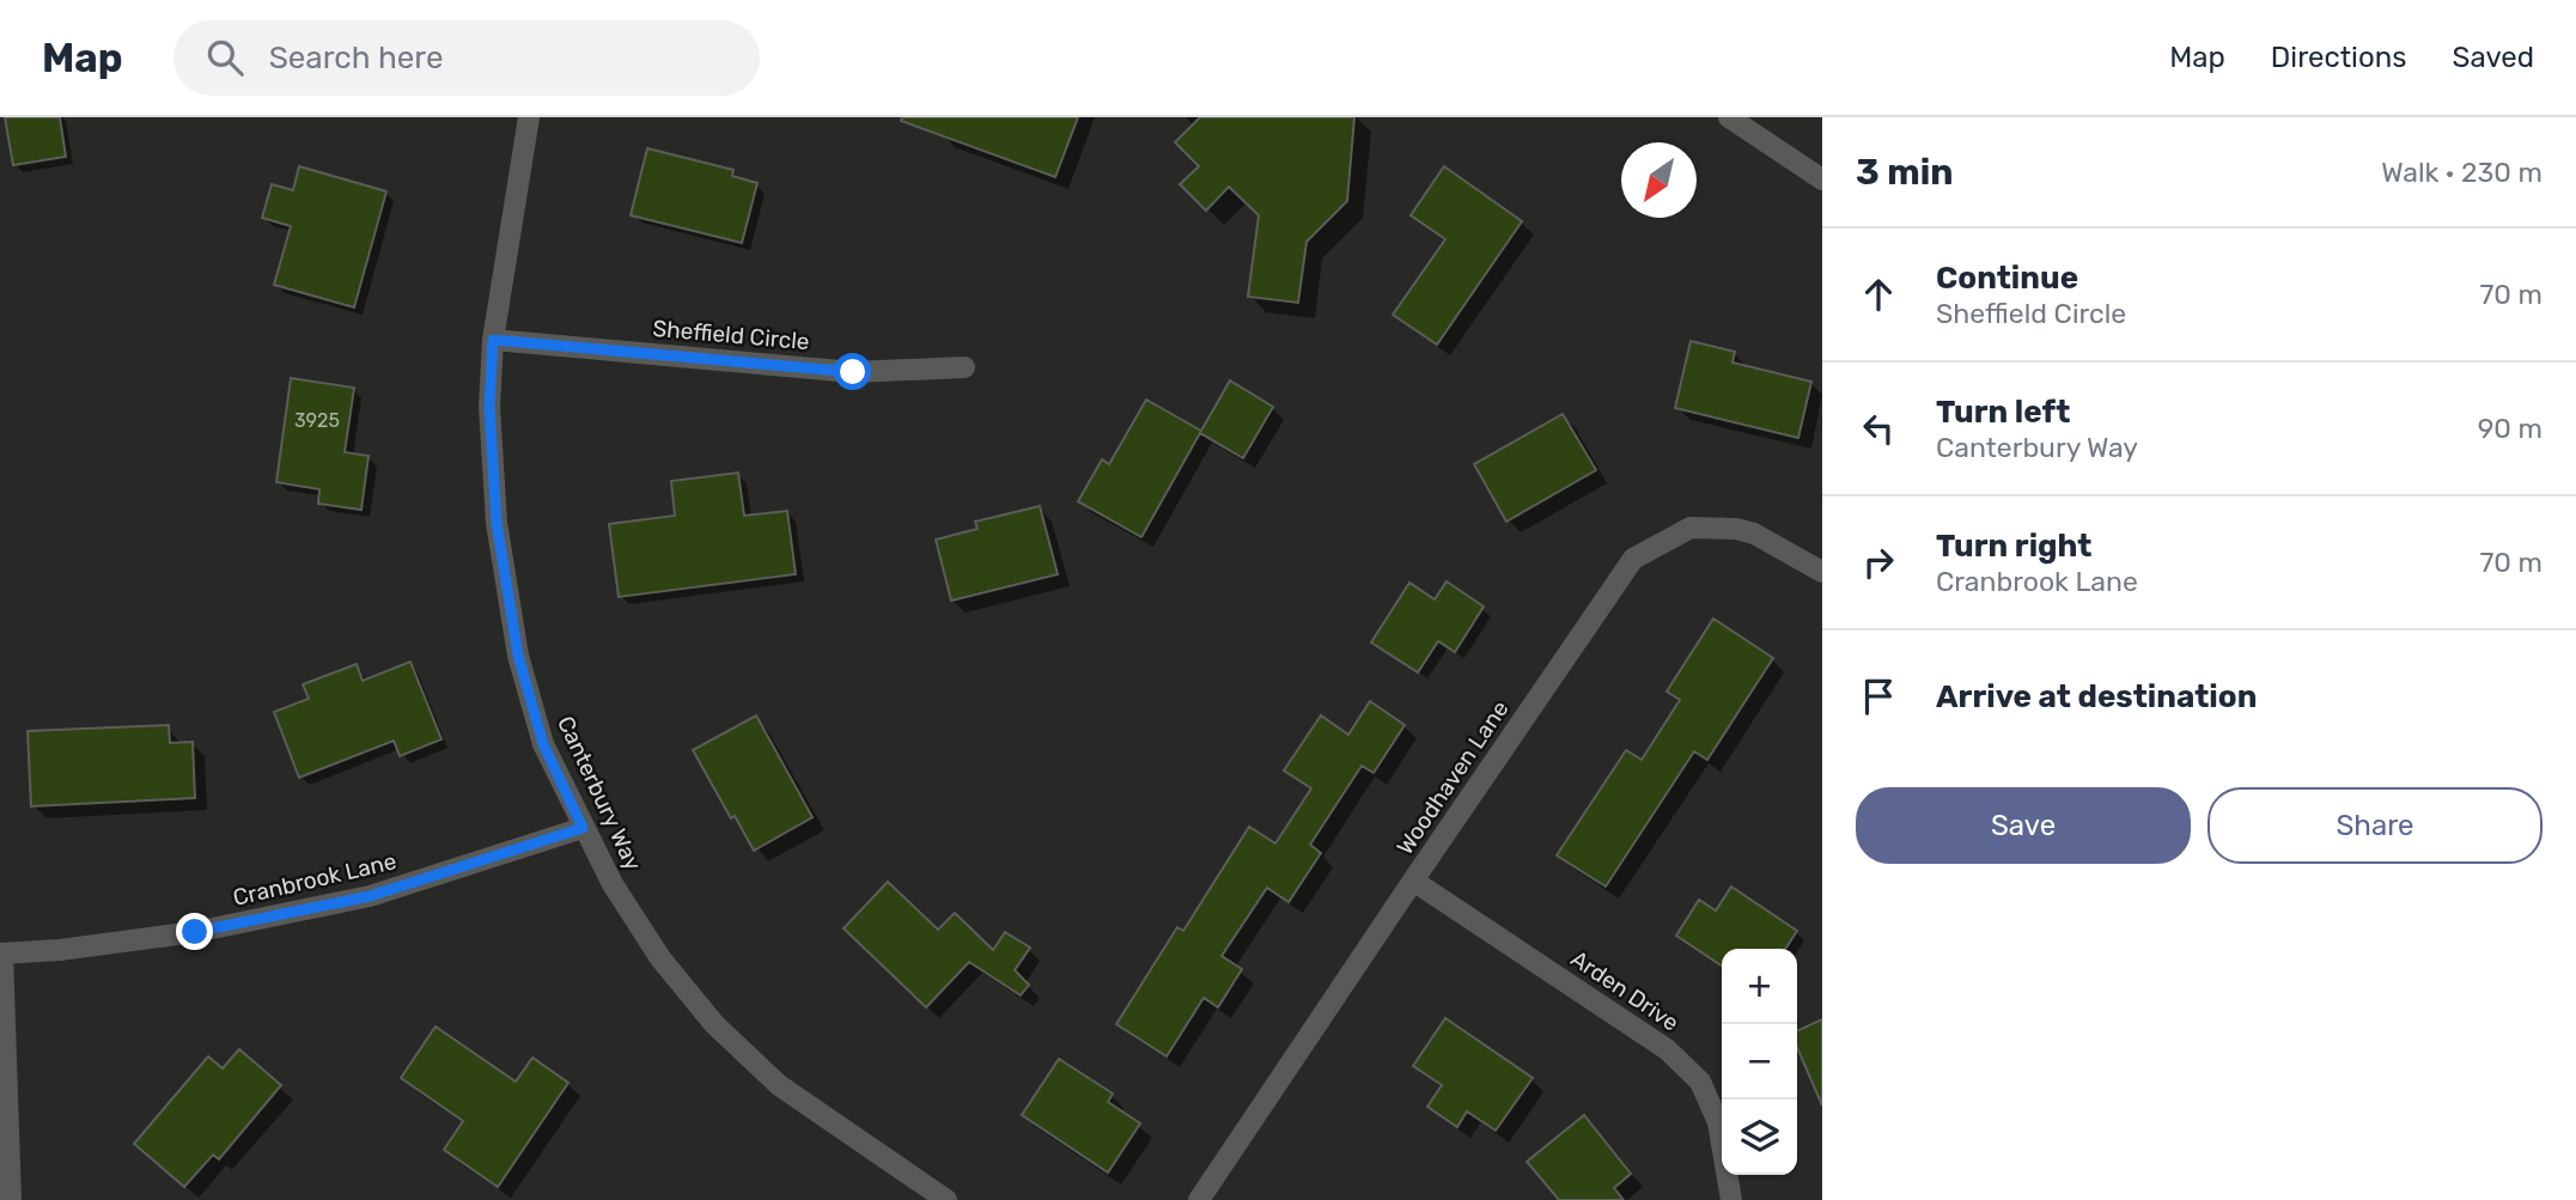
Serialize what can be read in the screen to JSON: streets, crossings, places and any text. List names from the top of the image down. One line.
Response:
{"streets":{"street":["Sheffield Circle","Woodhaven Lane","Canterbury Way","Cranbrook Lane","Arden Drive"]},"crossings":[["Sheffield Circle","Canterbury Way"],["Woodhaven Lane","Arden Drive"],["Canterbury Way","Cranbrook Lane"]],"house_numbers":["3925"],"north":"bottom left","page":{"header":"Map","search":"Search here","nav":["Map","Directions","Saved"],"heading":["3 min","Walk · 230 m"],"list":[["Continue","Sheffield Circle","70 m"],["Turn left","Canterbury Way","90 m"],["Turn right","Cranbrook Lane","70 m"],"Arrive at destination"],"buttons":["Save","Share"],"map_buttons":["+","−"]}}
